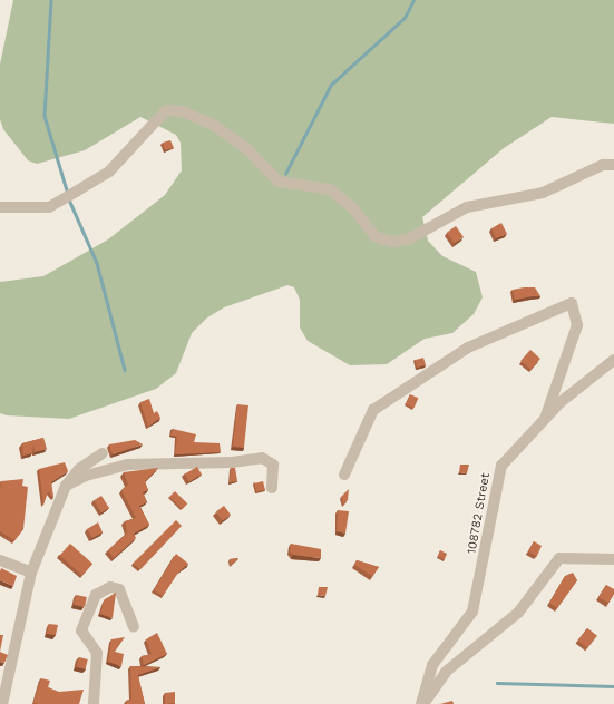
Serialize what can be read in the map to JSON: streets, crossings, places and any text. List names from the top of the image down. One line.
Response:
{"streets":{"street":["108782 Street"]}}
